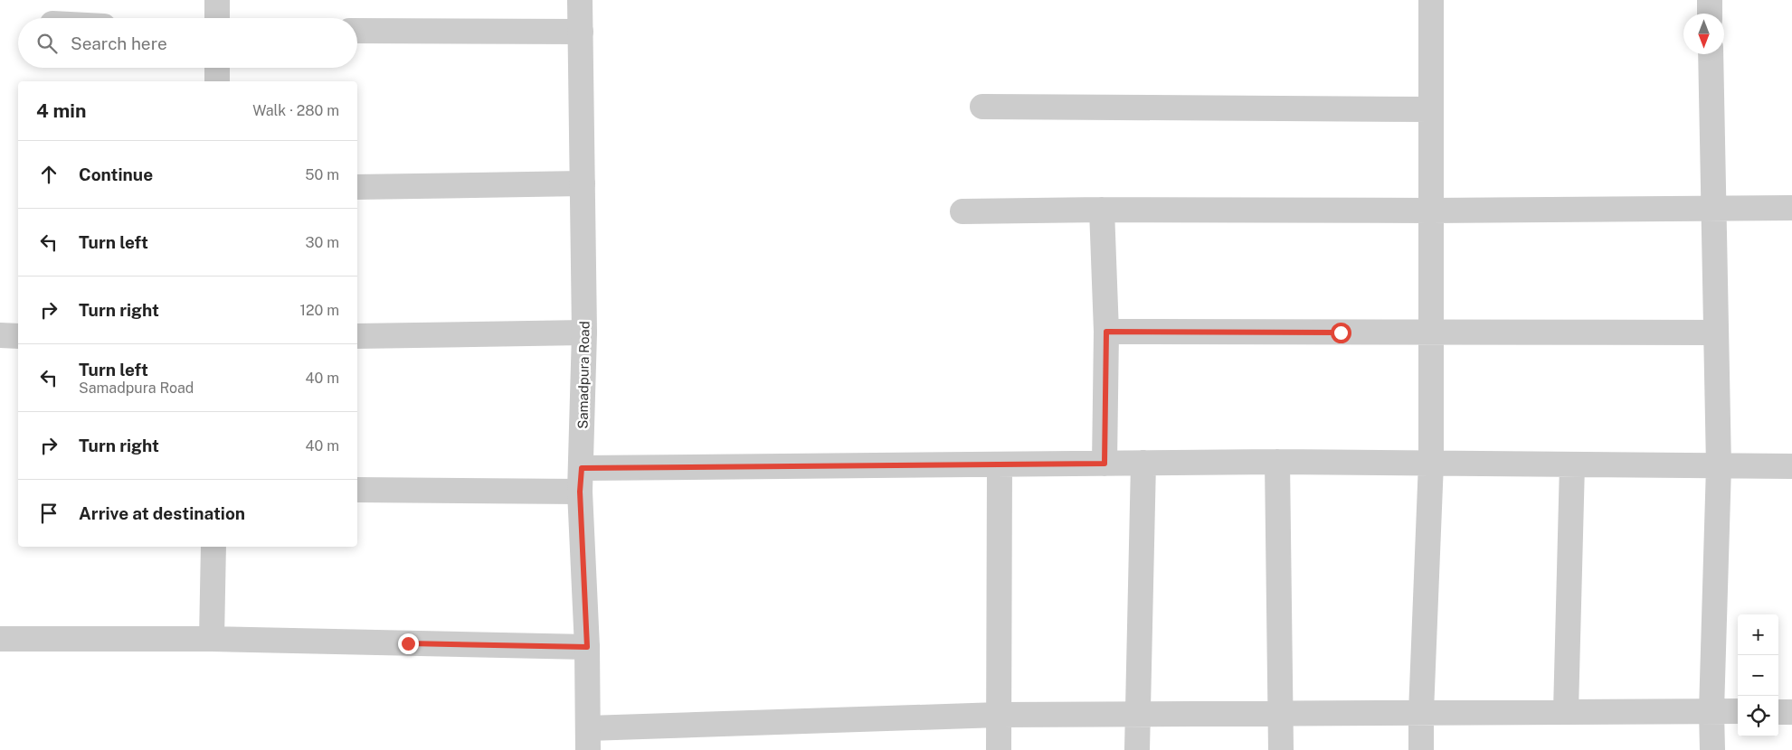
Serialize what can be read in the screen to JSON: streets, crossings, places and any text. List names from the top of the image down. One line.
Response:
{"streets":{"street":["Samadpura Road"]},"north":"bottom","page":{"search":"Search here","heading":["4 min","Walk · 280 m"],"list":[["Continue","50 m"],["Turn left","30 m"],["Turn right","120 m"],["Turn left","Samadpura Road","40 m"],["Turn right","40 m"],"Arrive at destination"],"map_buttons":["+","−"]}}
